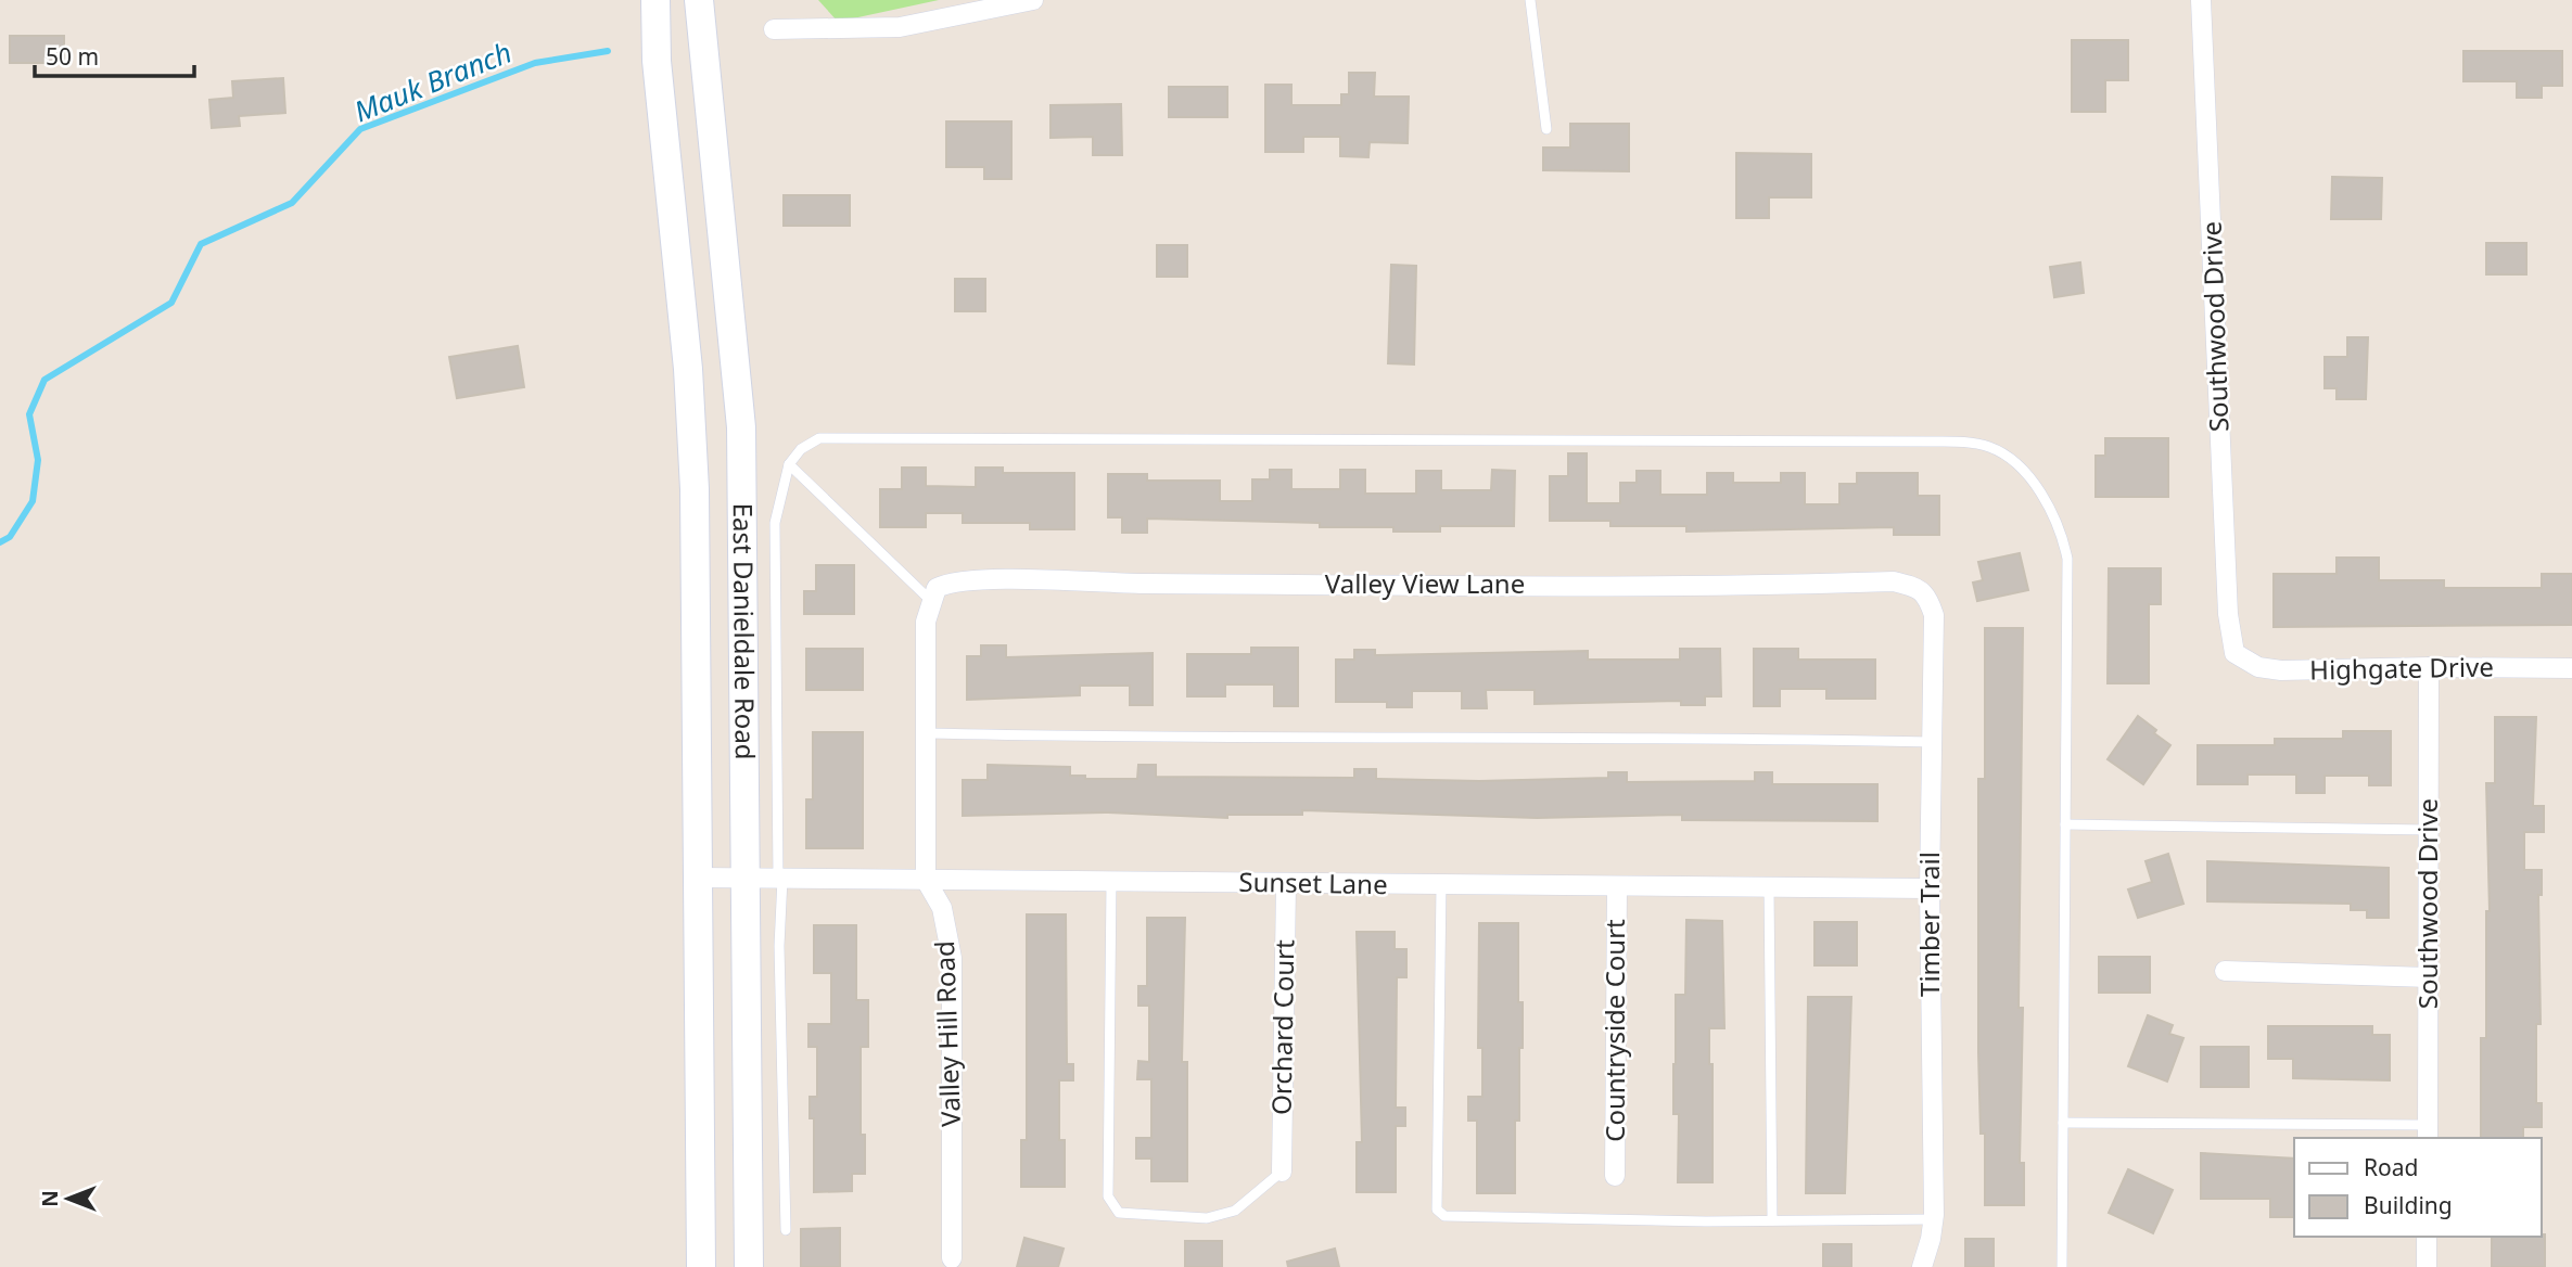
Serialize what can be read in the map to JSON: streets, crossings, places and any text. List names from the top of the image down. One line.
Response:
{"streets":{"main road":["East Danieldale Road"],"street":["Southwood Drive","Valley View Lane","Highgate Drive","Sunset Lane","Timber Trail","Orchard Court","Countryside Court","Valley Hill Road"]},"crossings":[["Southwood Drive","Highgate Drive"],["Valley View Lane","Timber Trail"],["Valley View Lane","Valley Hill Road"],["East Danieldale Road","Sunset Lane"],["Sunset Lane","Timber Trail"],["Sunset Lane","Orchard Court"],["Sunset Lane","Countryside Court"],["Sunset Lane","Valley Hill Road"]],"water":["Mauk Branch"],"legend":["Road","Building"],"scale_bar":"50 m","north":"left"}
